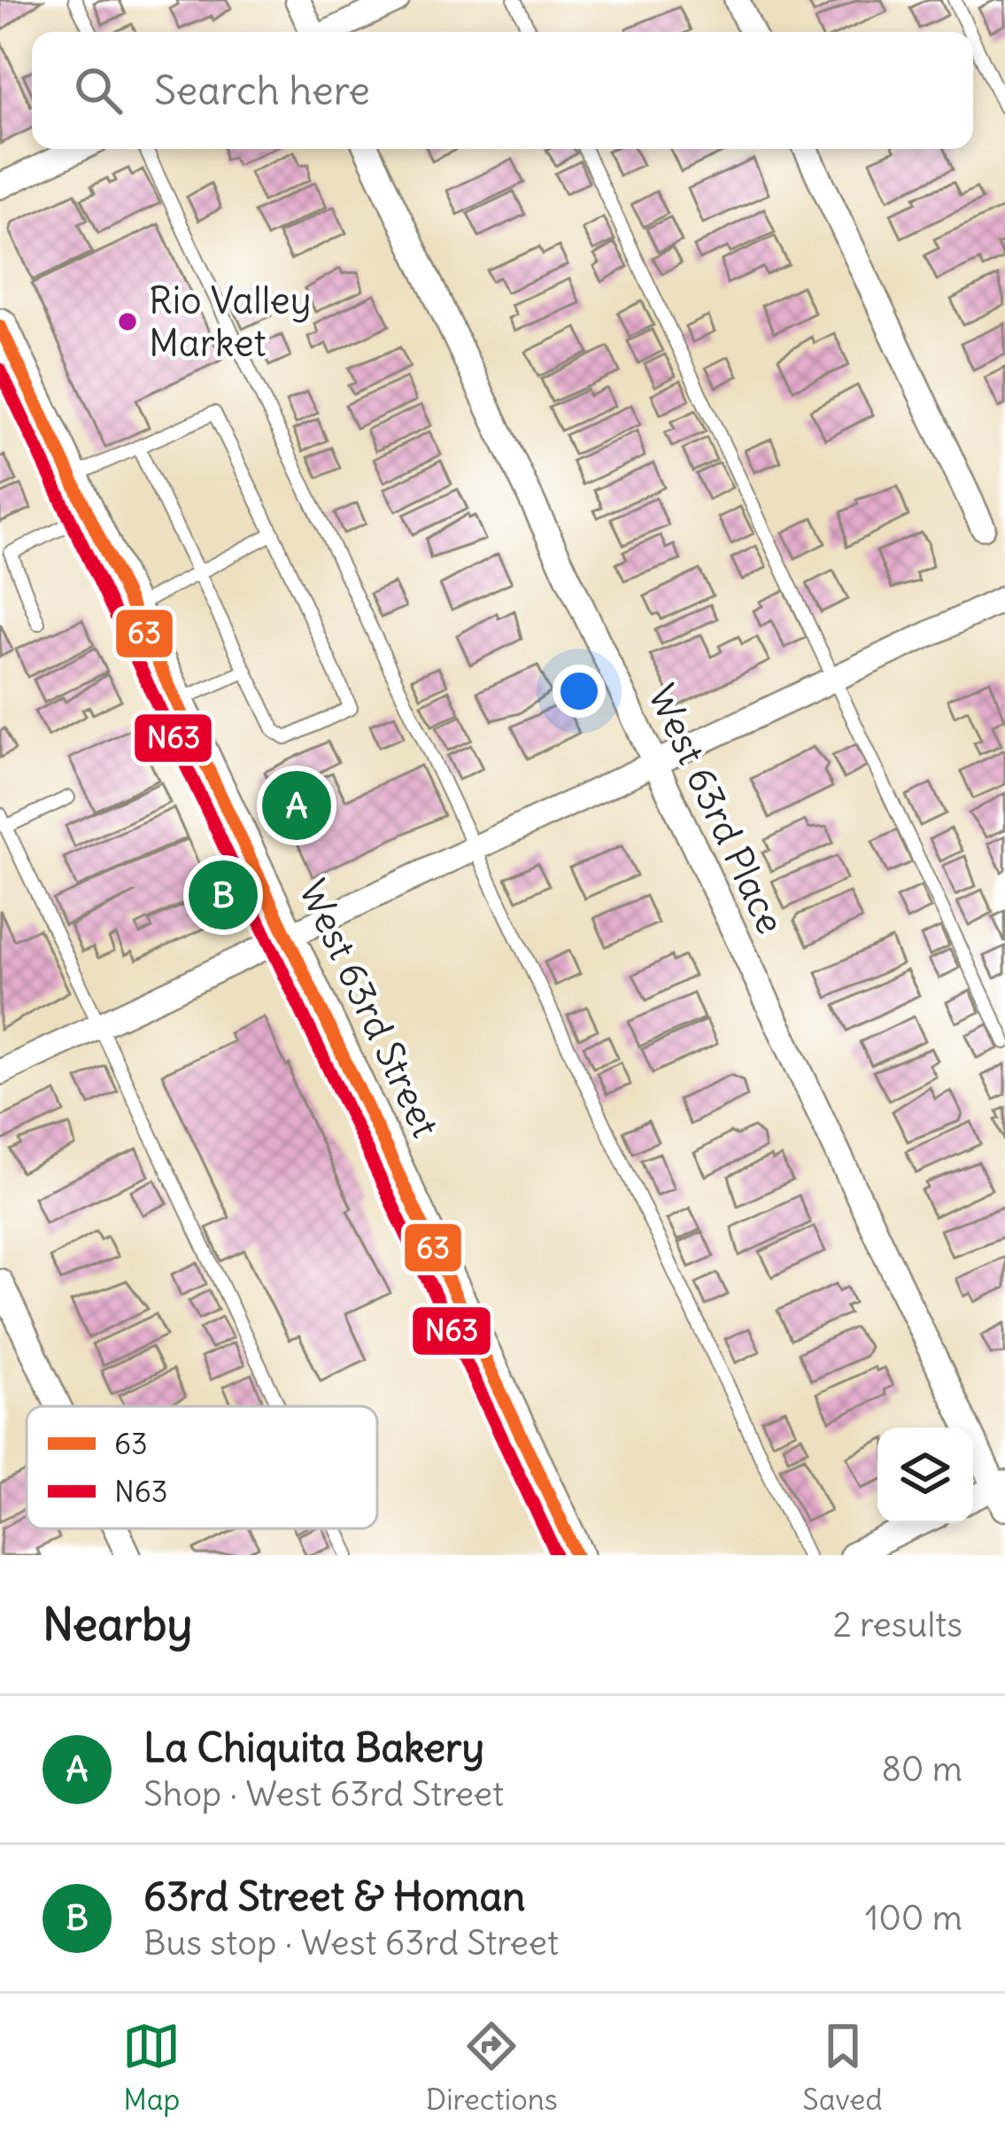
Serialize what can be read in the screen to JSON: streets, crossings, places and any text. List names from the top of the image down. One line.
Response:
{"streets":{"main road":["West 63rd Street"],"street":["West 63rd Place"]},"places":["Rio Valley Market"],"lines":["transit line 63","transit line N63"],"legend":["63","N63"],"page":{"search":"Search here","pins":["A","B"],"heading":["Nearby","2 results"],"list":[{"mark":"A","name":"La Chiquita Bakery","note":"Shop · West 63rd Street","value":"80 m"},{"mark":"B","name":"63rd Street & Homan","note":"Bus stop · West 63rd Street","value":"100 m"}],"nav":["Map","Directions","Saved"]}}
